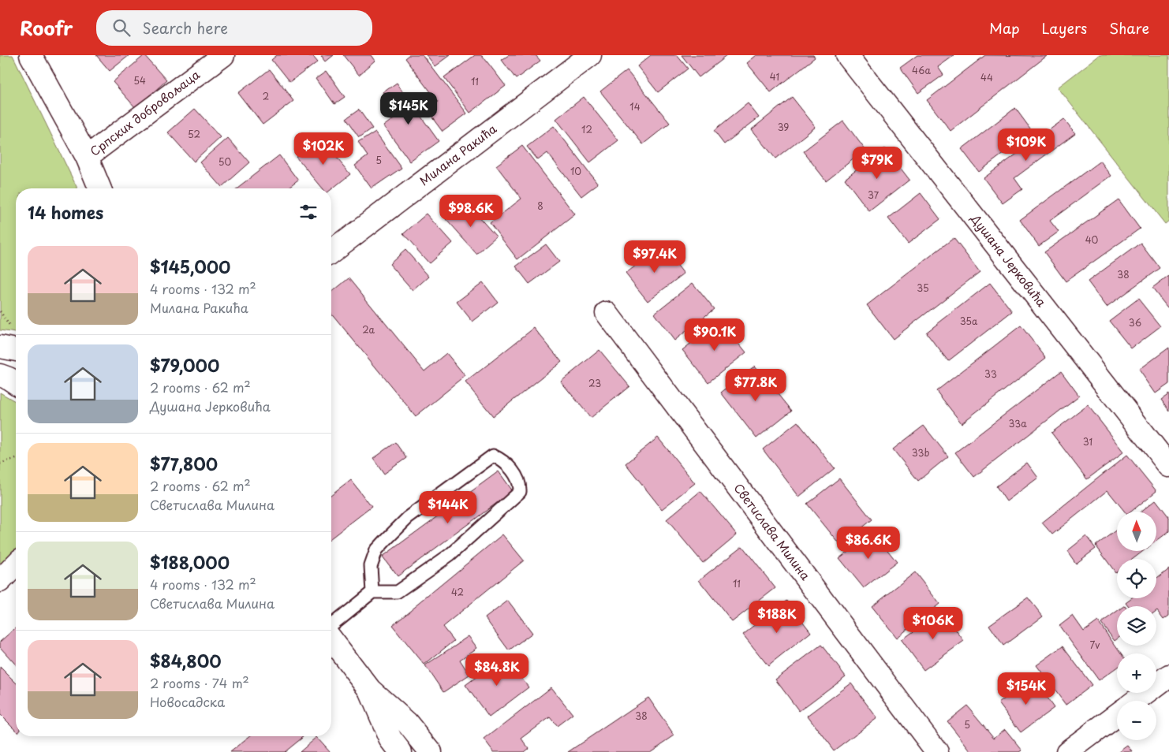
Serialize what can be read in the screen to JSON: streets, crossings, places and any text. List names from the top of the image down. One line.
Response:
{"streets":{"street":["Српских добровољаца","Милана Ракића","Душана Јерковића","Светислава Милина"]},"house_numbers":["46a","41","44","54","11","2","14","39","12","52","5","50","10","37","8","40","38","35","35a","36","2a","33","23","33a","31","33b","11","42","7v","38","5"],"north":"top","page":{"header":"Roofr","search":"Search here","nav":["Map","Layers","Share"],"price":["$145K","$109K","$102K","$79K","$98.6K","$97.4K","$90.1K","$77.8K","$144K","$86.6K","$188K","$106K","$84.8K","$154K"],"heading":"14 homes","list":[{"name":"$145,000","note":"4 rooms · 132 m² · Милана Ракића"},{"name":"$79,000","note":"2 rooms · 62 m² · Душана Јерковића"},{"name":"$77,800","note":"2 rooms · 62 m² · Светислава Милина"},{"name":"$188,000","note":"4 rooms · 132 m² · Светислава Милина"},{"name":"$84,800","note":"2 rooms · 74 m² · Новосадска"}],"map_buttons":["+","−"]}}
